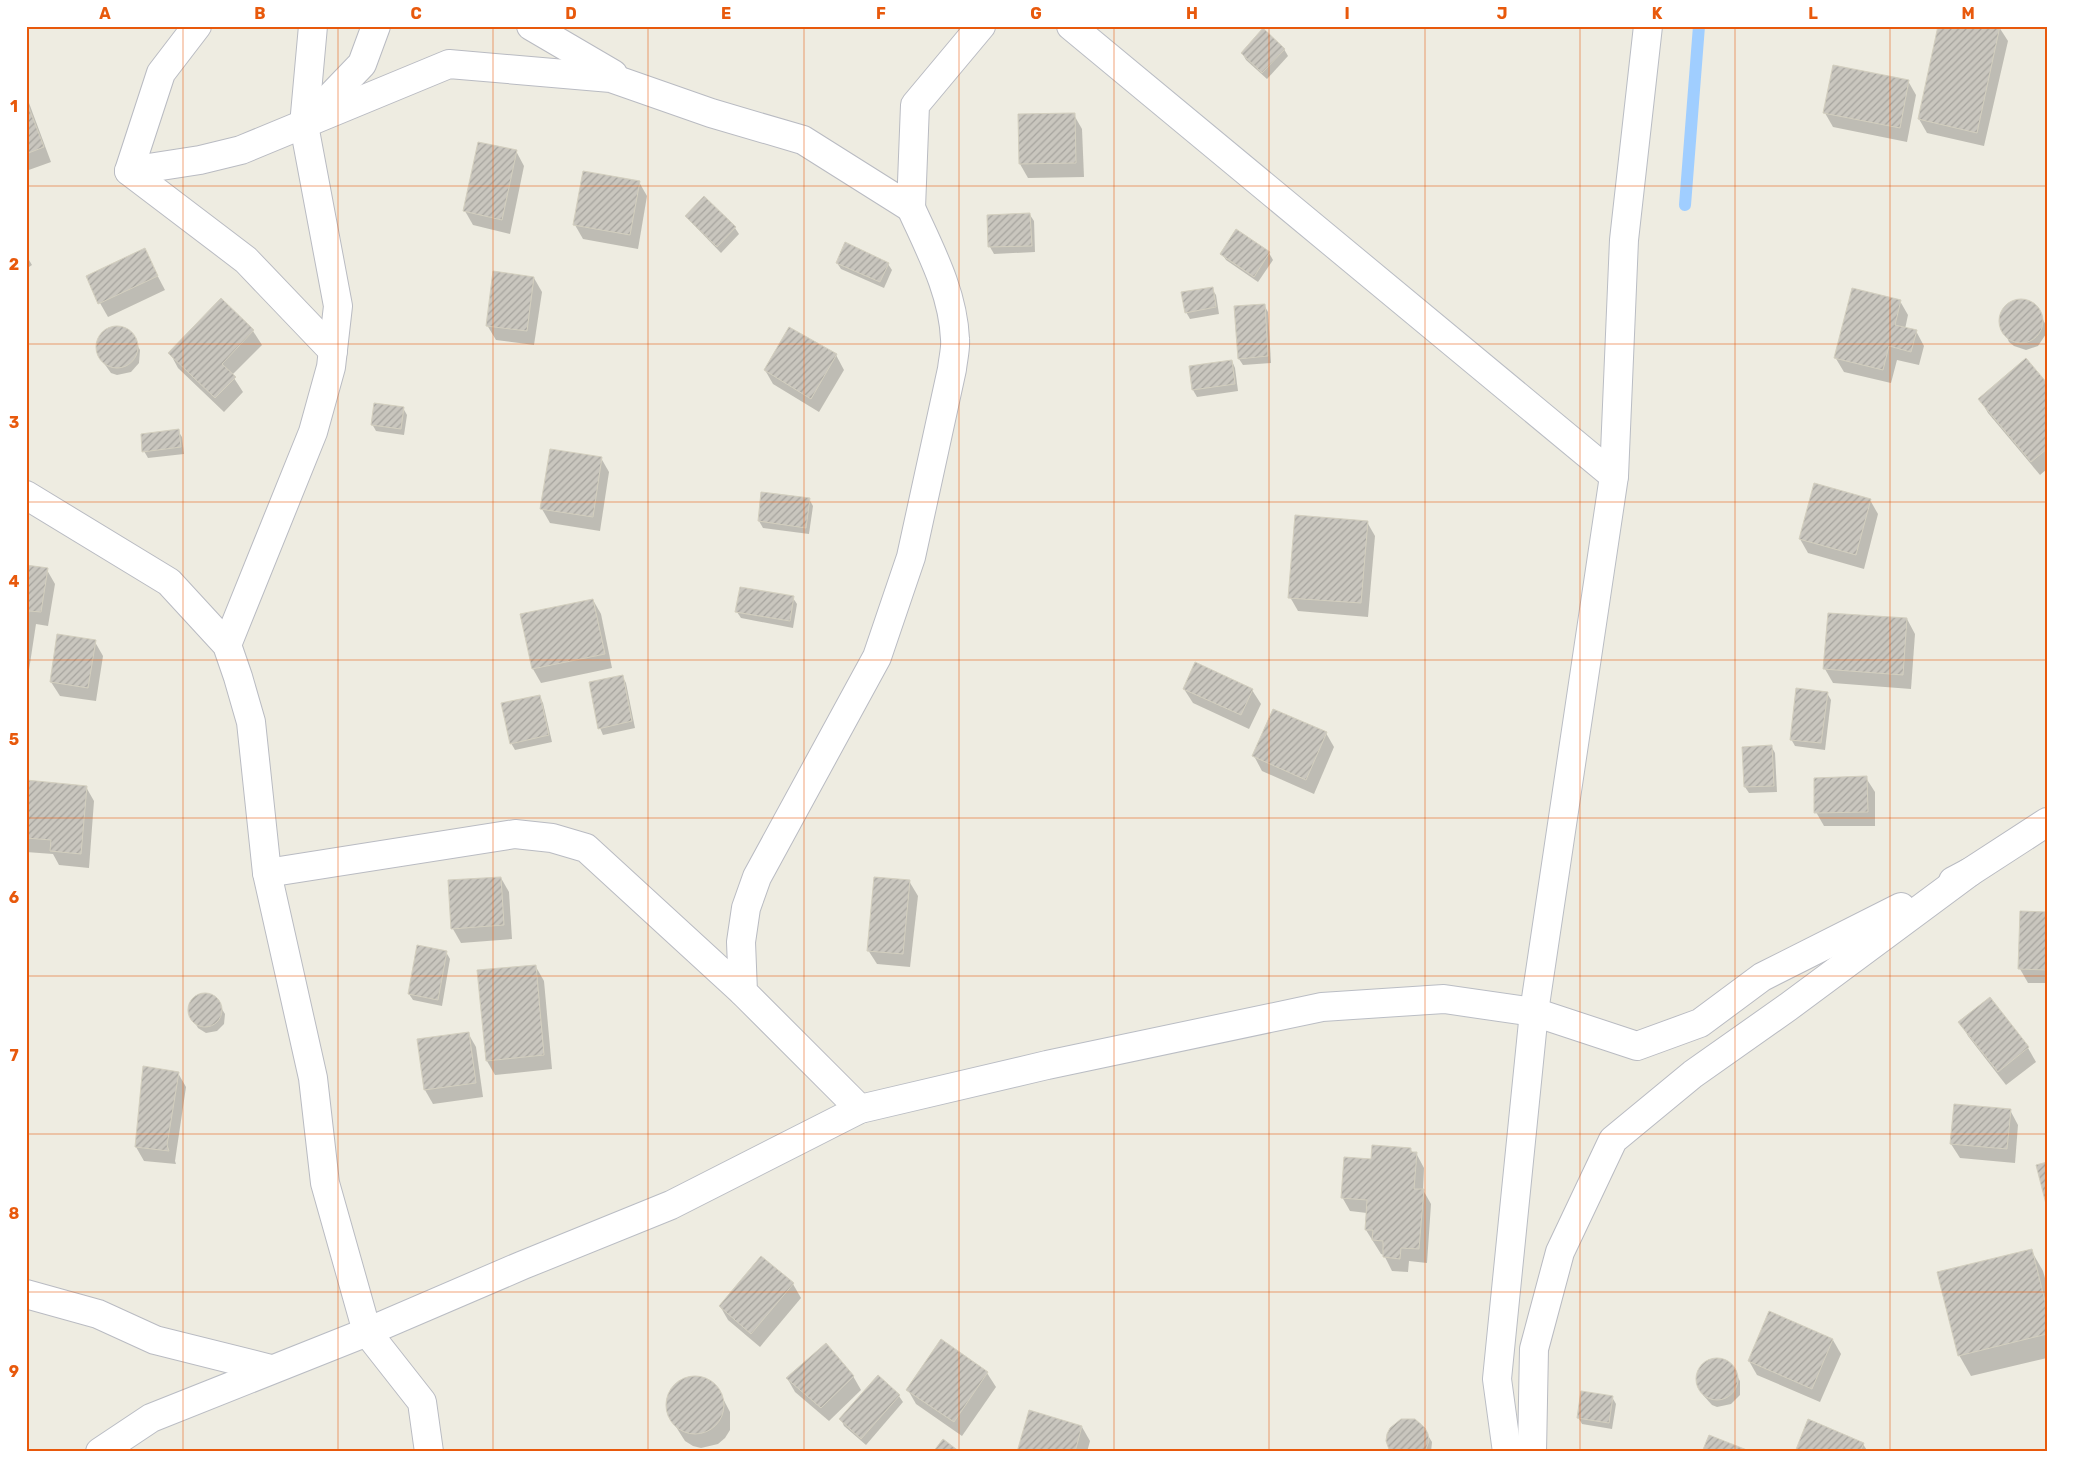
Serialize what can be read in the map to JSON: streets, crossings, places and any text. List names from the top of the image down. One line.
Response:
{"grid":{"columns":["A","B","C","D","E","F","G","H","I","J","K","L","M"],"rows":["1","2","3","4","5","6","7","8","9"]}}
